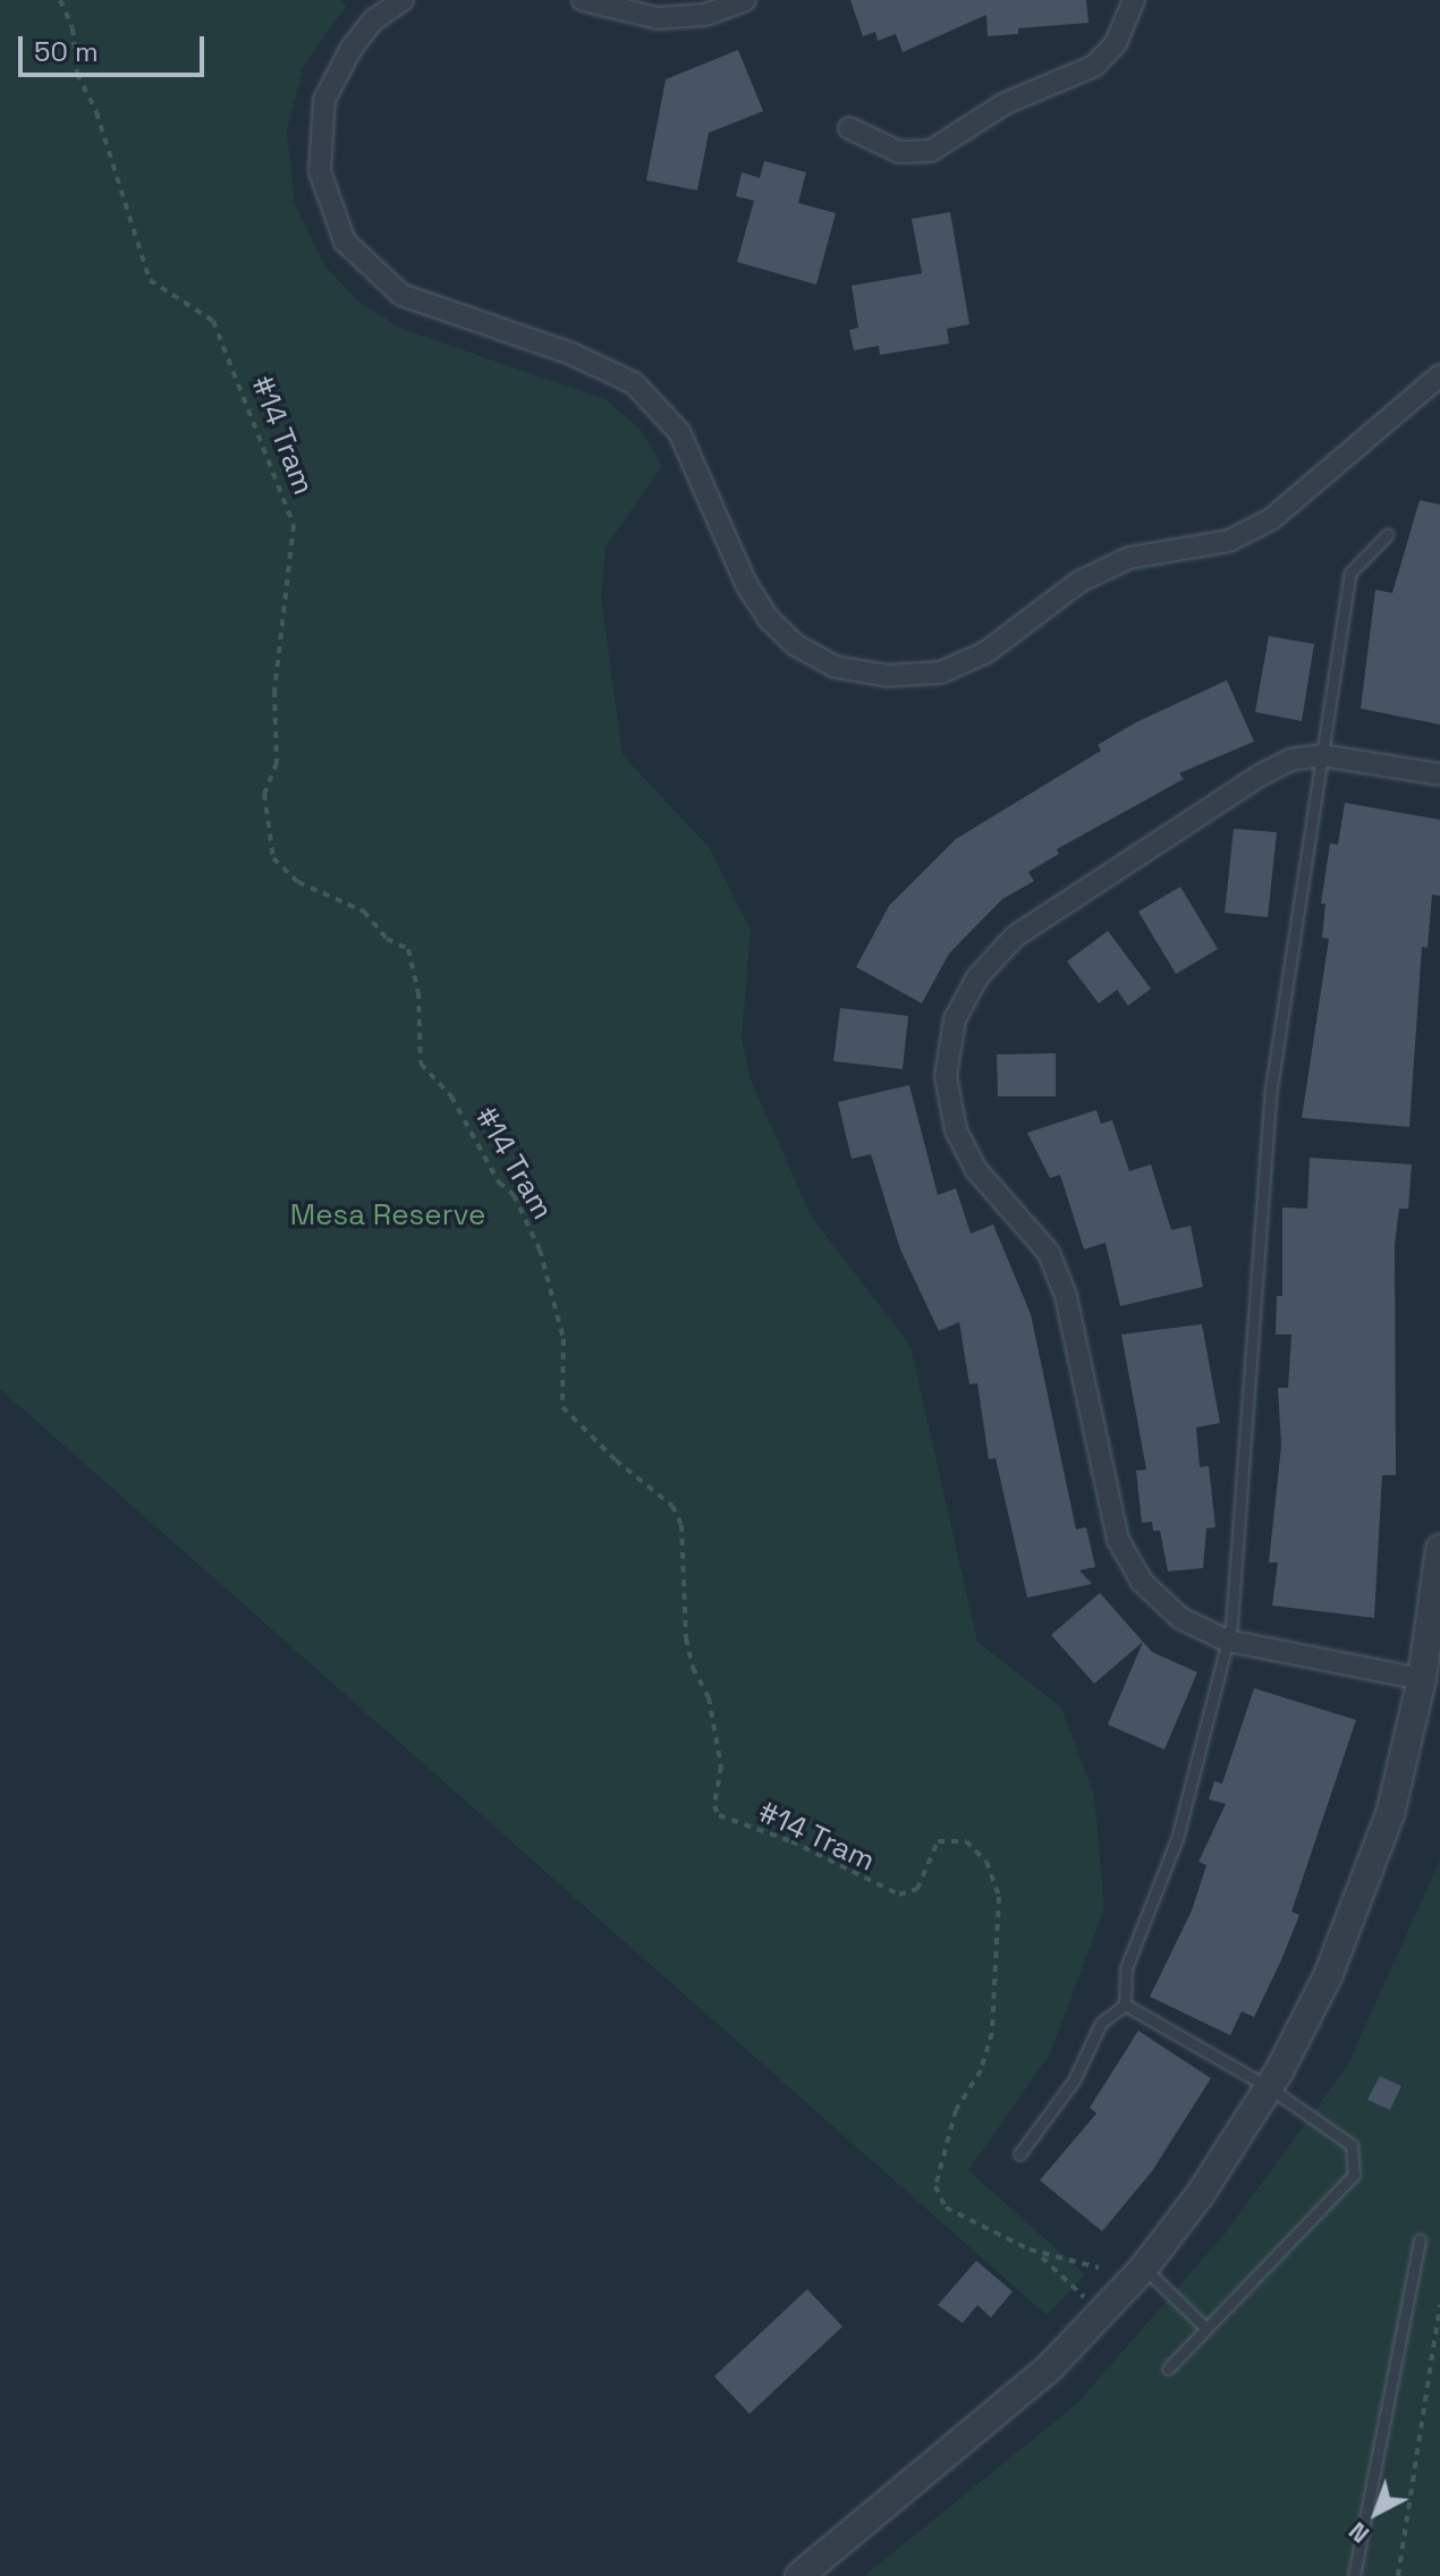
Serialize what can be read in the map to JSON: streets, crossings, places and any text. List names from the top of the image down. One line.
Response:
{"streets":{"path":["#14 Tram"]},"parks":["Mesa Reserve"],"scale_bar":"50 m","north":"bottom left"}
